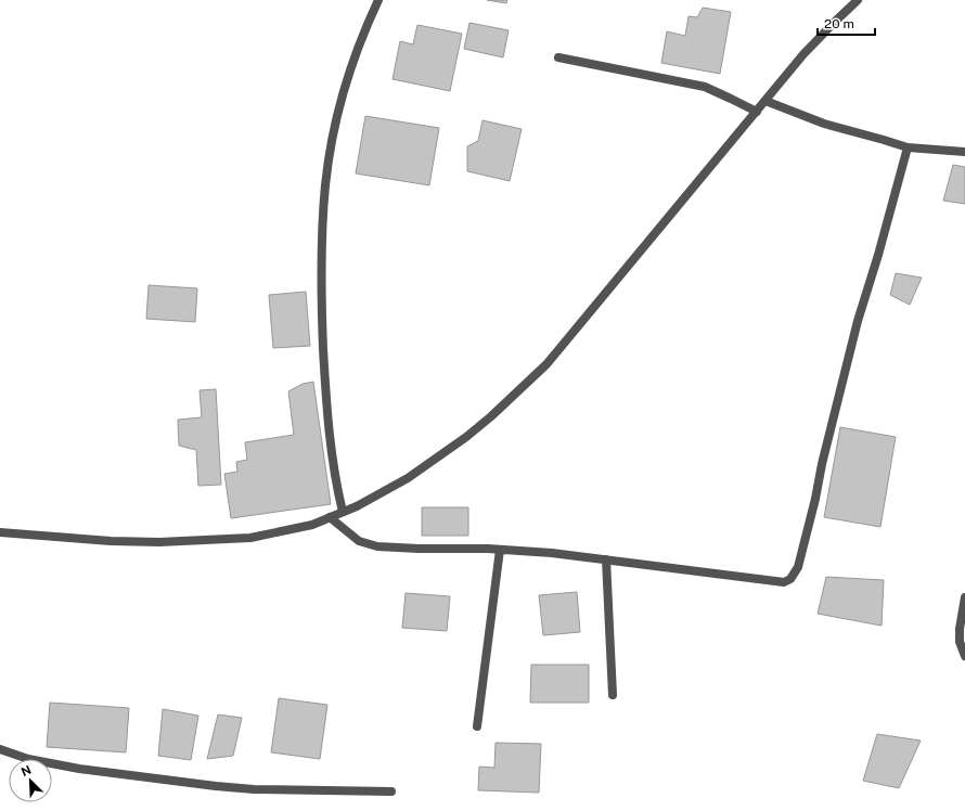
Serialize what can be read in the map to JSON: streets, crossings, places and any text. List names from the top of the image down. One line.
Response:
{"scale_bar":"20 m","north":"top left"}
